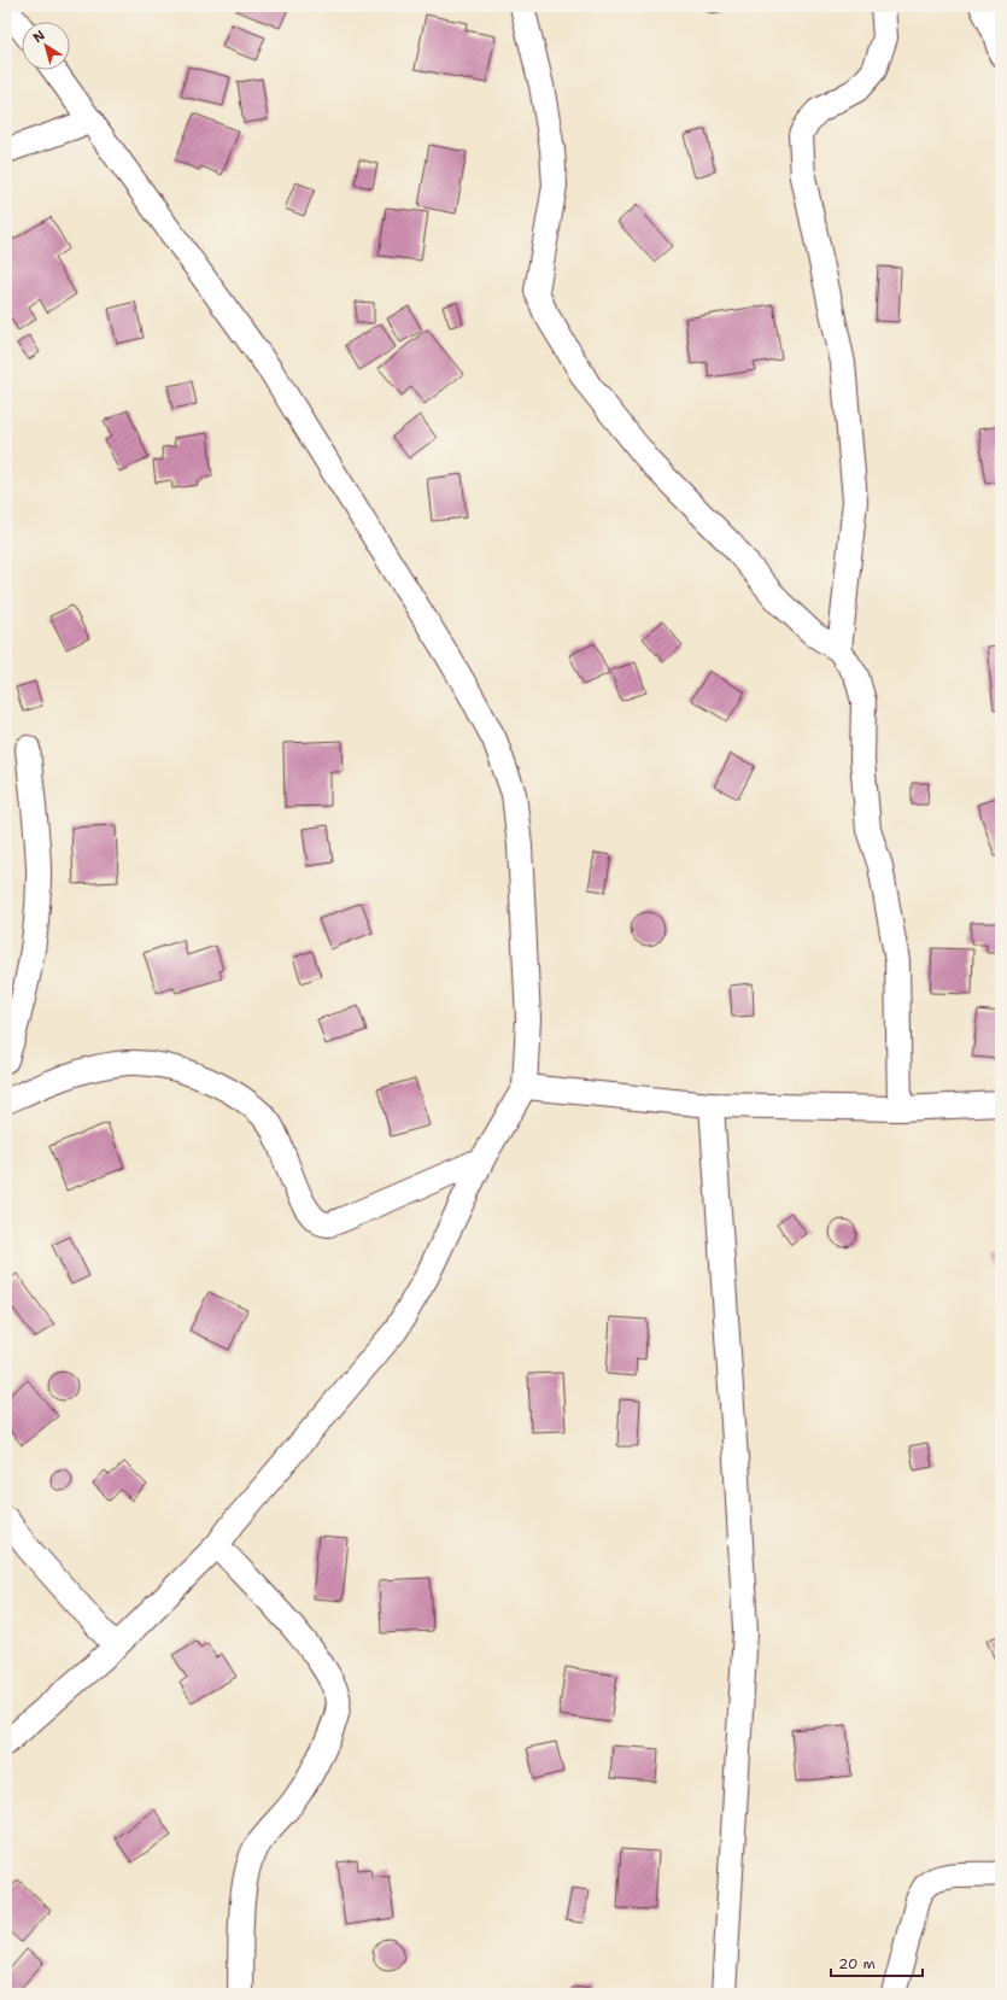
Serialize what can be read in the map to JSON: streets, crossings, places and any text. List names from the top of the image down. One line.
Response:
{"scale_bar":"20 m","north":"top left"}
